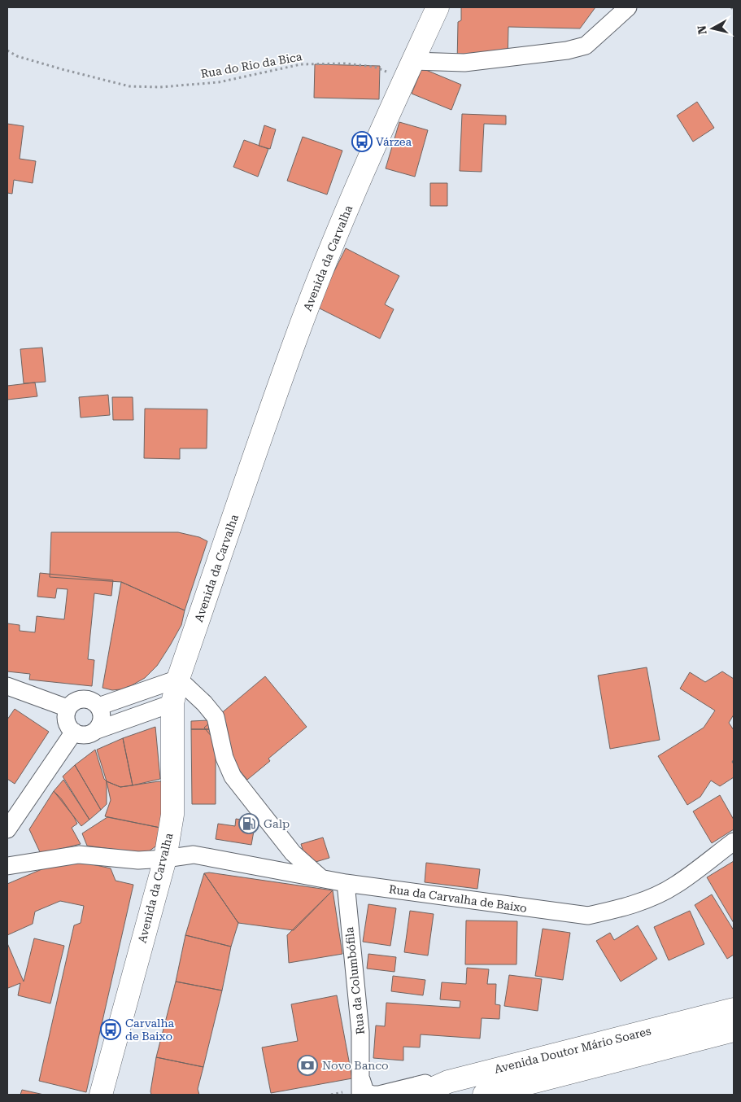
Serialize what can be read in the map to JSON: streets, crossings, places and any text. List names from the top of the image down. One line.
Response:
{"streets":{"street":["Avenida da Carvalha","Rua da Carvalha de Baixo","Rua da Columbófila","Avenida Doutor Mário Soares"],"path":["Rua do Rio da Bica"]},"crossings":[["Rua do Rio da Bica","Avenida da Carvalha"],["Avenida da Carvalha","Rua da Carvalha de Baixo"],["Rua da Carvalha de Baixo","Rua da Columbófila"],["Rua da Columbófila","Avenida Doutor Mário Soares"]],"places":{"bus stop":["Várzea","Carvalha de Baixo"],"fuel station":["Galp"],"bank":["Novo Banco"]},"north":"left"}
